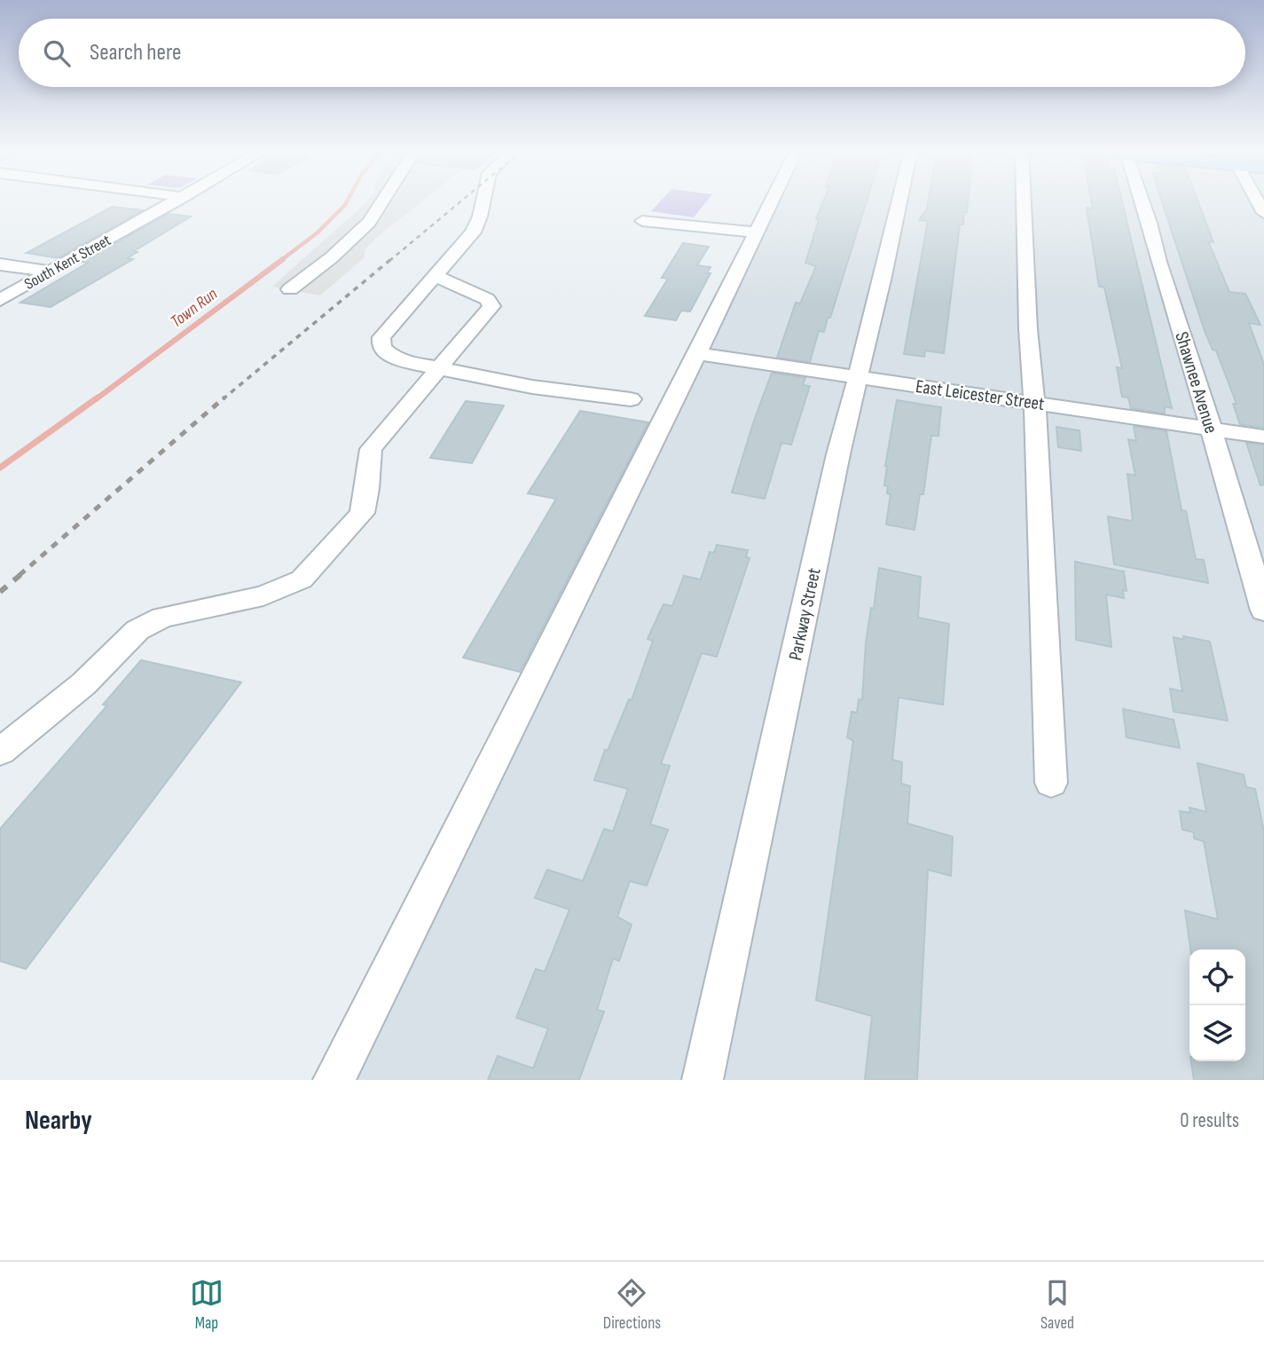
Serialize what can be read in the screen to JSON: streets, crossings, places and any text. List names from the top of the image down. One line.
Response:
{"streets":{"street":["South Kent Street","Shawnee Avenue","East Leicester Street","Parkway Street"]},"crossings":[["Shawnee Avenue","East Leicester Street"],["East Leicester Street","Parkway Street"]],"water":["Town Run"],"page":{"search":"Search here","heading":["Nearby","0 results"],"nav":["Map","Directions","Saved"]}}
